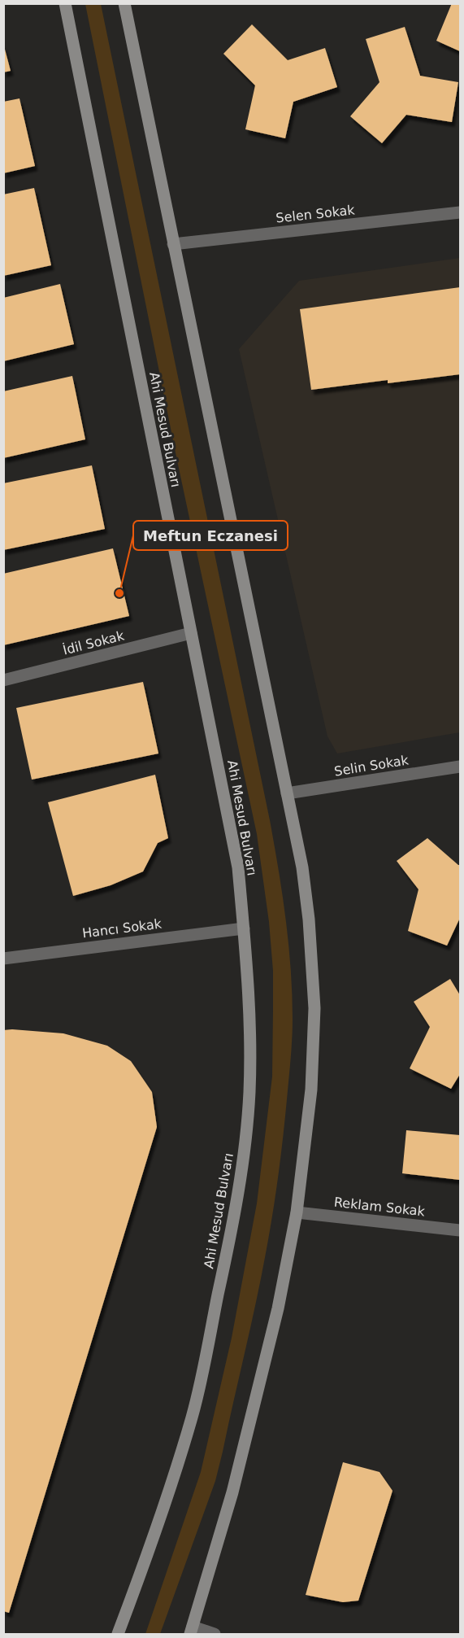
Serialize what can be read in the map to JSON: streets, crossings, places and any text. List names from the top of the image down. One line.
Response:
{"streets":{"main road":["Ahi Mesud Bulvarı"],"street":["Selen Sokak","İdil Sokak","Selin Sokak","Hancı Sokak","Reklam Sokak"]},"crossings":[["Ahi Mesud Bulvarı","İdil Sokak"],["Ahi Mesud Bulvarı","Hancı Sokak"]],"places":["Meftun Eczanesi"]}
